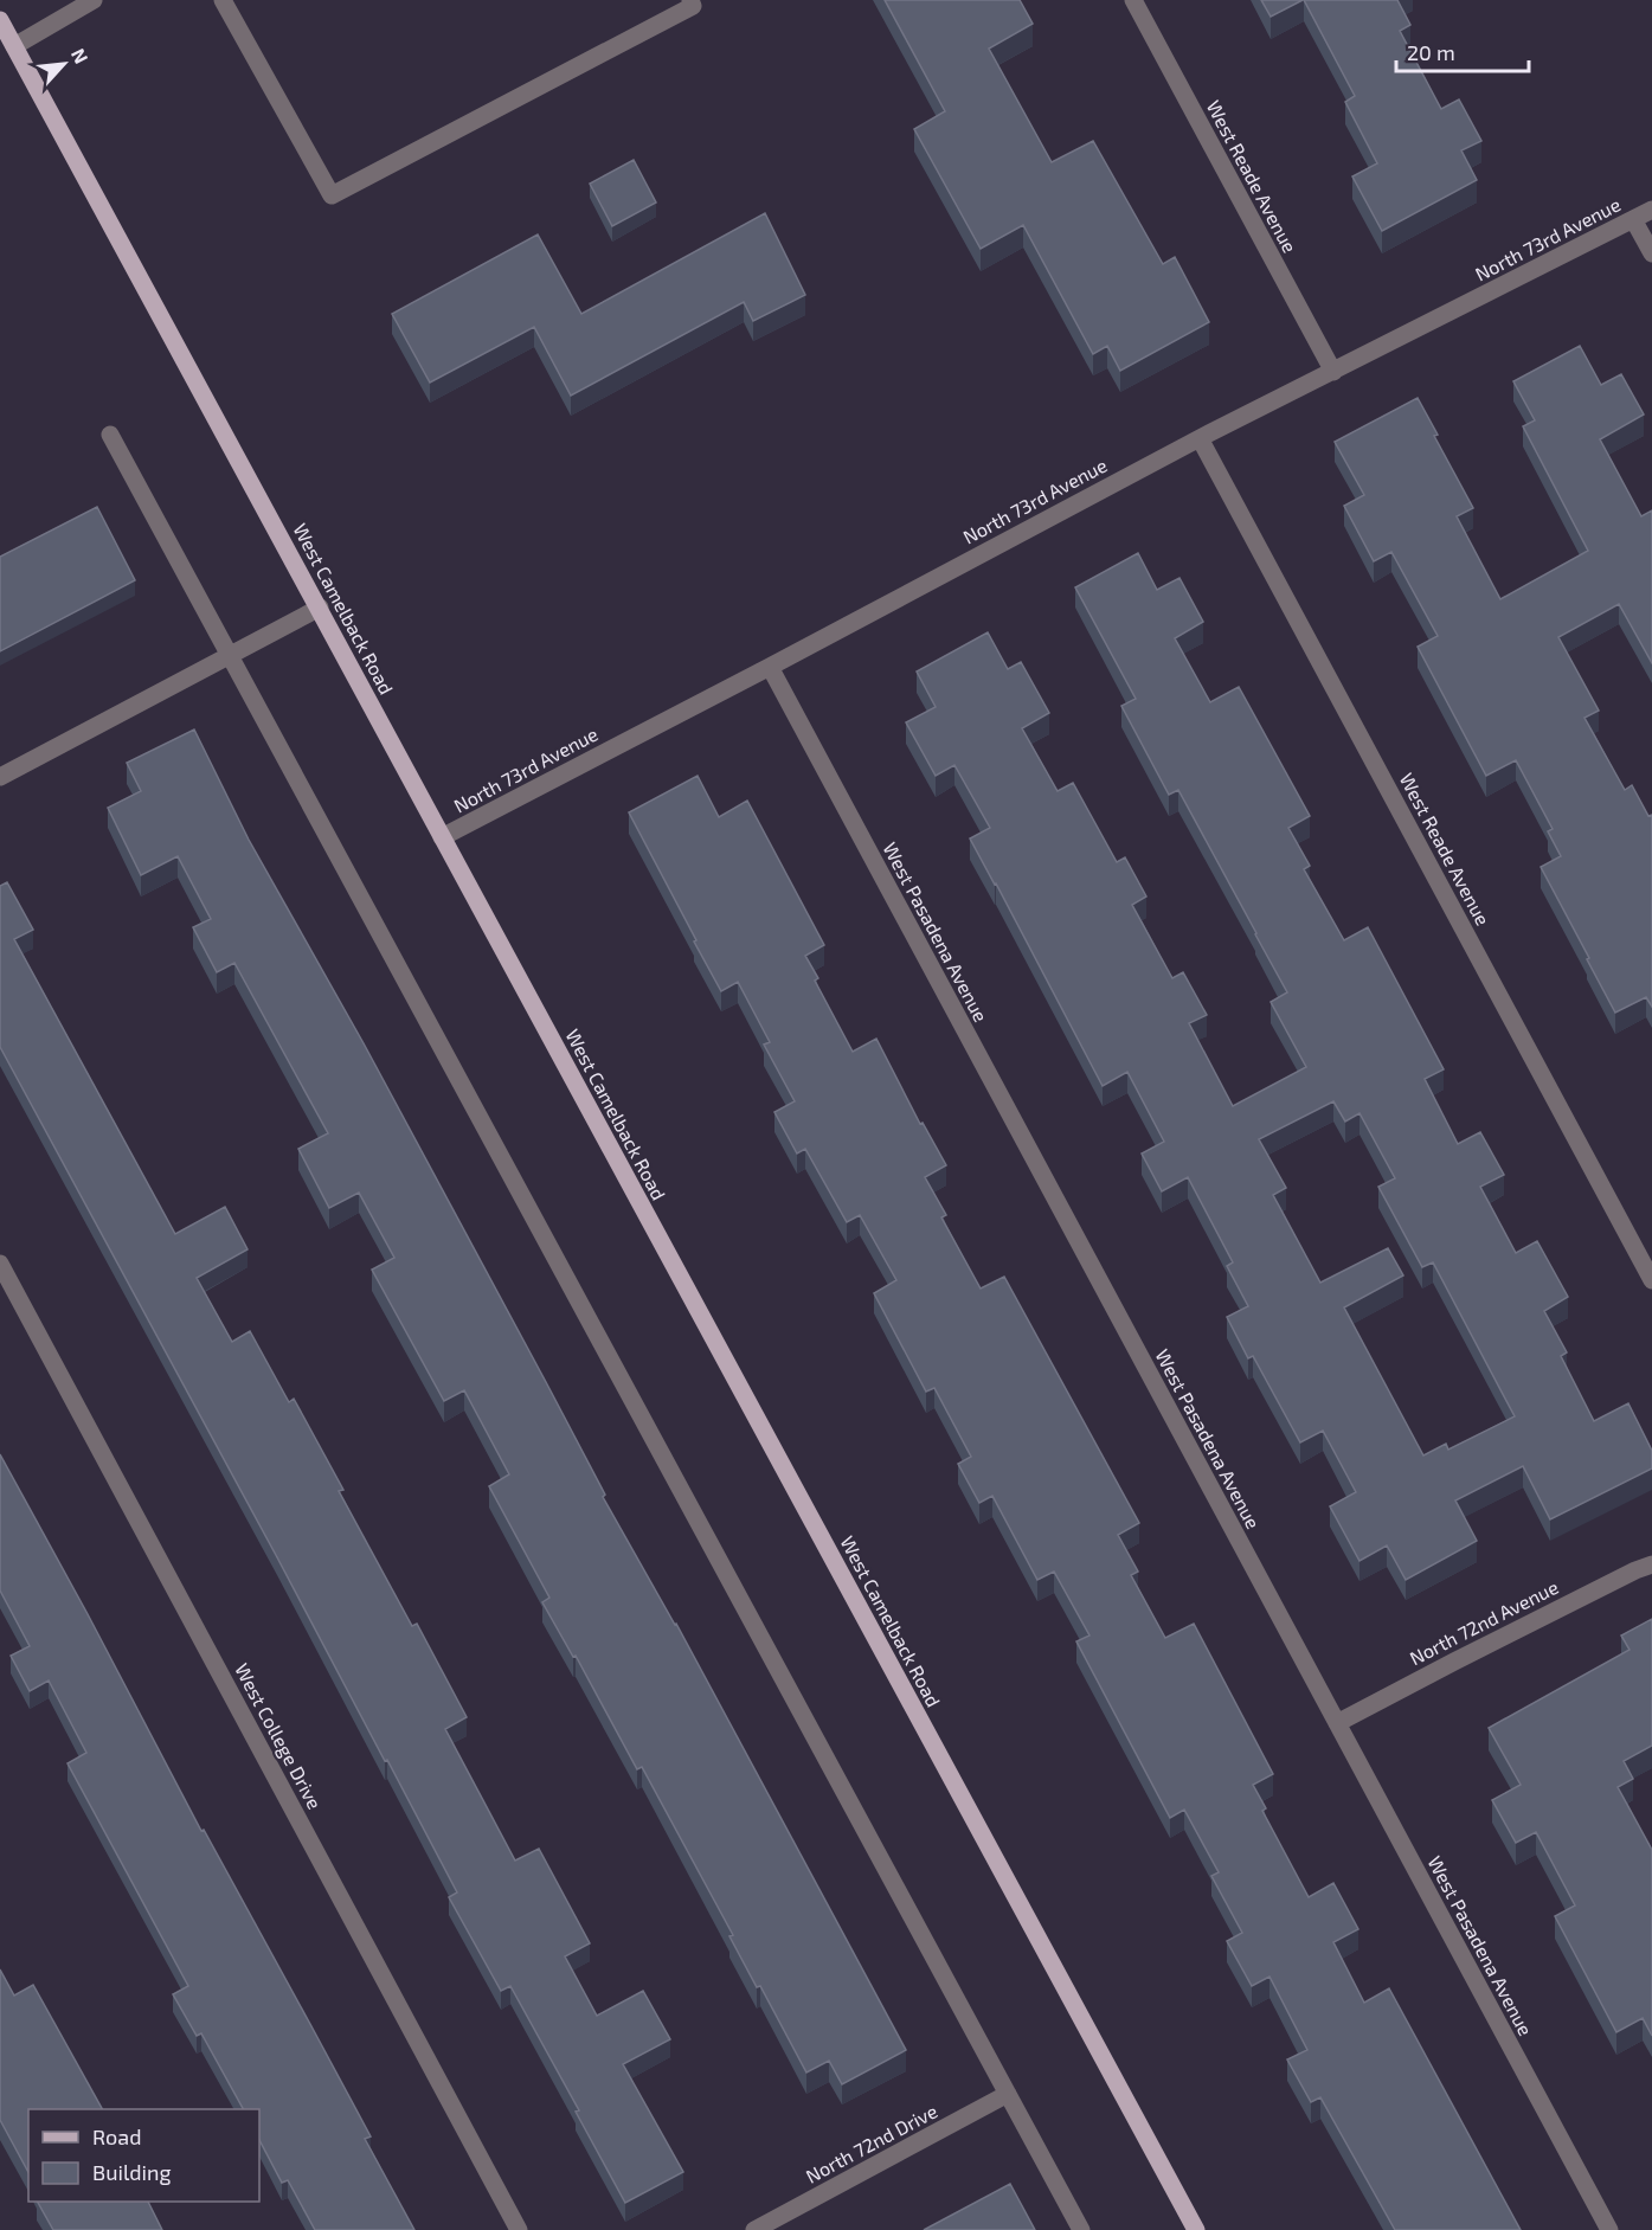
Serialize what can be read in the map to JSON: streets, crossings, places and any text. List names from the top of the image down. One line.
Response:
{"streets":{"main road":["West Camelback Road"],"street":["West Reade Avenue","North 73rd Avenue","West Pasadena Avenue","North 72nd Avenue","West College Drive","North 72nd Drive"]},"crossings":[["West Reade Avenue","North 73rd Avenue"],["North 73rd Avenue","West Camelback Road"],["North 73rd Avenue","West Pasadena Avenue"],["West Pasadena Avenue","North 72nd Avenue"]],"legend":["Road","Building"],"scale_bar":"20 m","north":"top right"}
